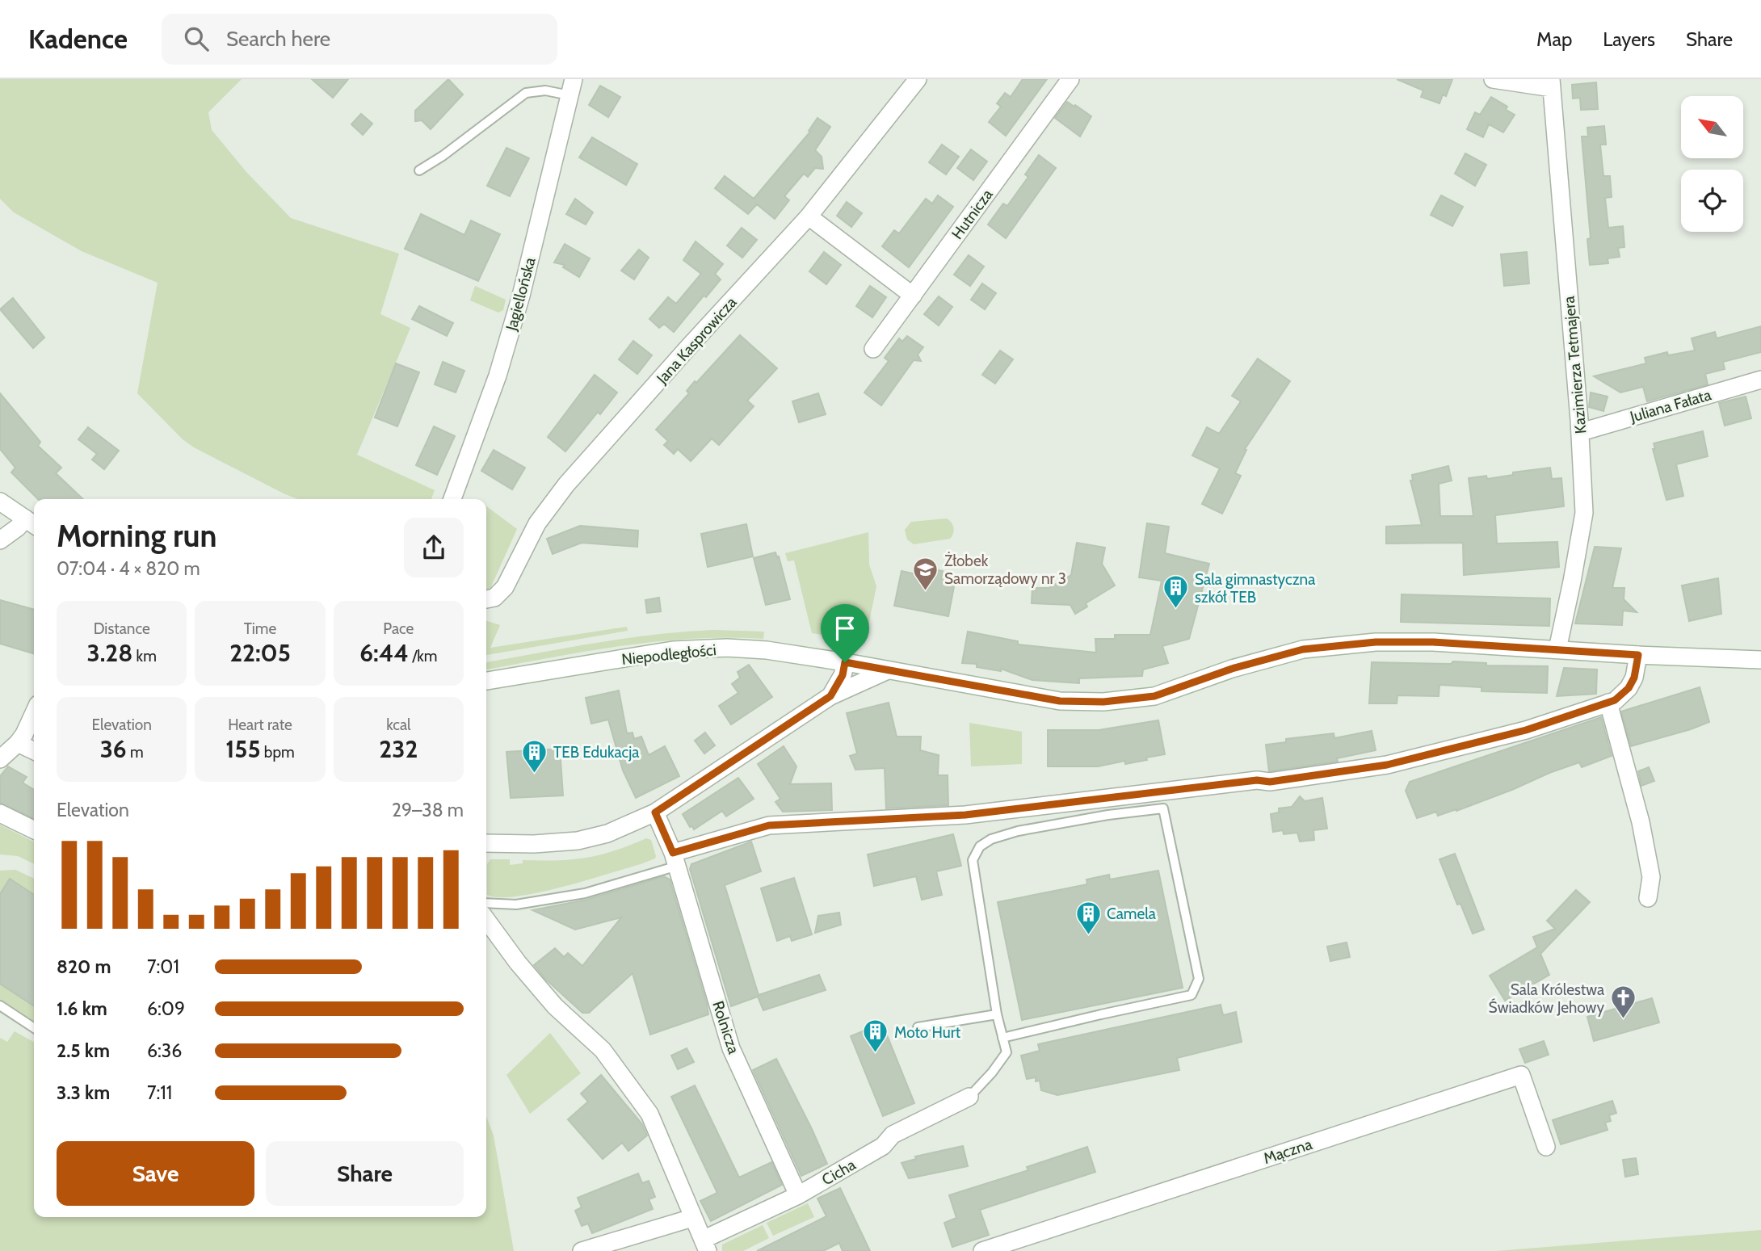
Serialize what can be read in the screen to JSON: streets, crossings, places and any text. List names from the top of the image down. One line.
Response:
{"streets":{"street":["Hutnicza","Jagiellońska","Jana Kasprowicza","Kazimierza Tetmajera","Juliana Fałata","Niepodległości","Rolnicza","Mączna","Cicha"]},"crossings":[["Kazimierza Tetmajera","Juliana Fałata"],["Kazimierza Tetmajera","Niepodległości"],["Rolnicza","Cicha"]],"places":{"school or university":["Żłobek Samorządowy nr 3"],"building":["Sala gimnastyczna szkół TEB","TEB Edukacja","Camela","Moto Hurt"],"church":["Sala Królestwa Świadków Jehowy"]},"north":"top left","page":{"header":"Kadence","search":"Search here","nav":["Map","Layers","Share"],"heading":["Morning run","07:04 · 4 × 820 m"],"stats":[["Distance","3.28 km"],["Time","22:05"],["Pace","6:44 /km"],["Elevation","36 m"],["Heart rate","155 bpm"],["kcal","232"]],"chart":["Elevation","29–38 m"],"list":[{"name":"820 m","note":"7:01"},{"name":"1.6 km","note":"6:09"},{"name":"2.5 km","note":"6:36"},{"name":"3.3 km","note":"7:11"}],"buttons":["Save","Share"]}}
